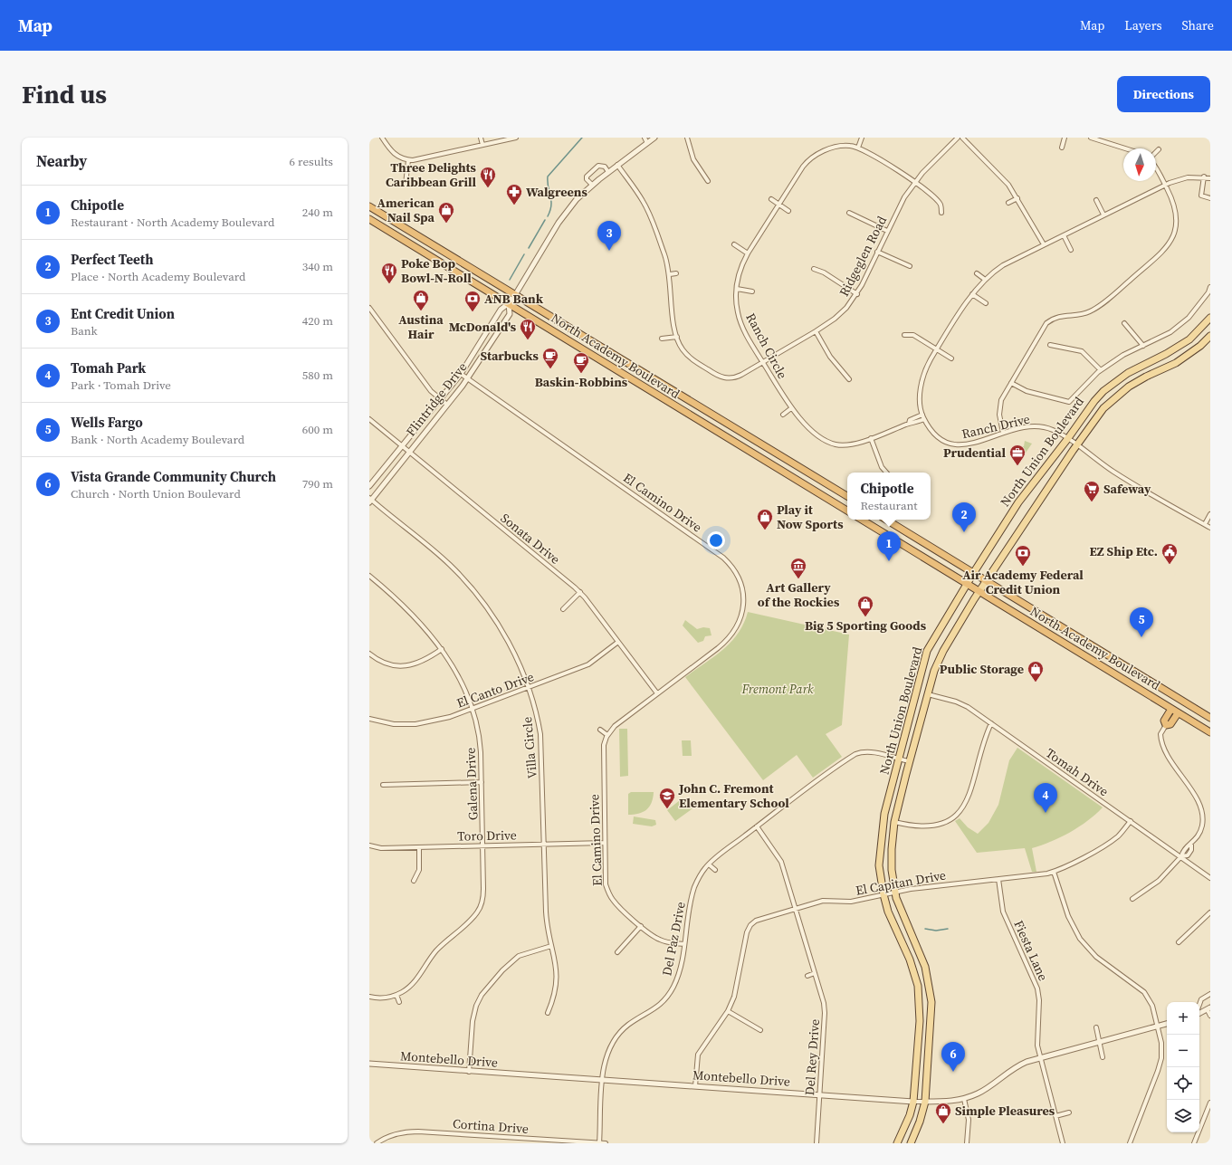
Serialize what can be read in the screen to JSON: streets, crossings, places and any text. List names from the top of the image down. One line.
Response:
{"streets":{"highway":["North Academy Boulevard"],"main road":["North Union Boulevard"],"street":["Ridgeglen Road","Ranch Circle","Flintridge Drive","Ranch Drive","El Camino Drive","Sonata Drive","El Canto Drive","Villa Circle","Tomah Drive","Galena Drive","Toro Drive","El Capitan Drive","Del Paz Drive","Fiesta Lane","Del Rey Drive","Montebello Drive","Cortina Drive"]},"crossings":[["Ridgeglen Road","Ranch Circle"],["Ridgeglen Road","Flintridge Drive"],["Ranch Circle","Ranch Drive"],["North Academy Boulevard","Flintridge Drive"],["North Academy Boulevard","North Union Boulevard"],["Flintridge Drive","El Camino Drive"],["Flintridge Drive","Sonata Drive"],["Flintridge Drive","Villa Circle"],["Ranch Drive","North Union Boulevard"],["North Union Boulevard","Tomah Drive"],["North Union Boulevard","El Capitan Drive"],["North Union Boulevard","Del Paz Drive"],["North Union Boulevard","Montebello Drive"],["El Camino Drive","Sonata Drive"],["El Camino Drive","Toro Drive"],["El Camino Drive","Del Paz Drive"],["Sonata Drive","El Canto Drive"],["El Canto Drive","Villa Circle"],["El Canto Drive","Galena Drive"],["Villa Circle","Toro Drive"],["Tomah Drive","El Capitan Drive"],["Galena Drive","Toro Drive"],["El Capitan Drive","Fiesta Lane"],["El Capitan Drive","Del Rey Drive"],["El Capitan Drive","Montebello Drive"],["Del Paz Drive","Del Rey Drive"],["Del Paz Drive","Montebello Drive"],["Del Paz Drive","Cortina Drive"],["Fiesta Lane","Montebello Drive"],["Del Rey Drive","Montebello Drive"]],"parks":["Fremont Park"],"places":{"restaurant":["Three Delights Caribbean Grill","Poke Bop Bowl-N-Roll","McDonald's"],"pharmacy":["Walgreens"],"shop":["American Nail Spa","Austina Hair","Play it Now Sports","Big 5 Sporting Goods","Public Storage","Simple Pleasures"],"bank":["ANB Bank","Air Academy Federal Credit Union"],"cafe":["Starbucks","Baskin-Robbins"],"office":["Prudential"],"supermarket":["Safeway"],"public building":["EZ Ship Etc."],"museum":["Art Gallery of the Rockies"],"school or university":["John C. Fremont Elementary School"]},"north":"bottom","page":{"header":"Map","nav":["Map","Layers","Share"],"buttons":"Directions","title":"Find us","heading":["Nearby","6 results"],"list":[{"mark":"1","name":"Chipotle","note":"Restaurant · North Academy Boulevard","value":"240 m"},{"mark":"2","name":"Perfect Teeth","note":"Place · North Academy Boulevard","value":"340 m"},{"mark":"3","name":"Ent Credit Union","note":"Bank","value":"420 m"},{"mark":"4","name":"Tomah Park","note":"Park · Tomah Drive","value":"580 m"},{"mark":"5","name":"Wells Fargo","note":"Bank · North Academy Boulevard","value":"600 m"},{"mark":"6","name":"Vista Grande Community Church","note":"Church · North Union Boulevard","value":"790 m"}],"pins":["3","2","1","5","4","6"],"popup":["Chipotle","Restaurant"],"map_buttons":["+","−"]}}
